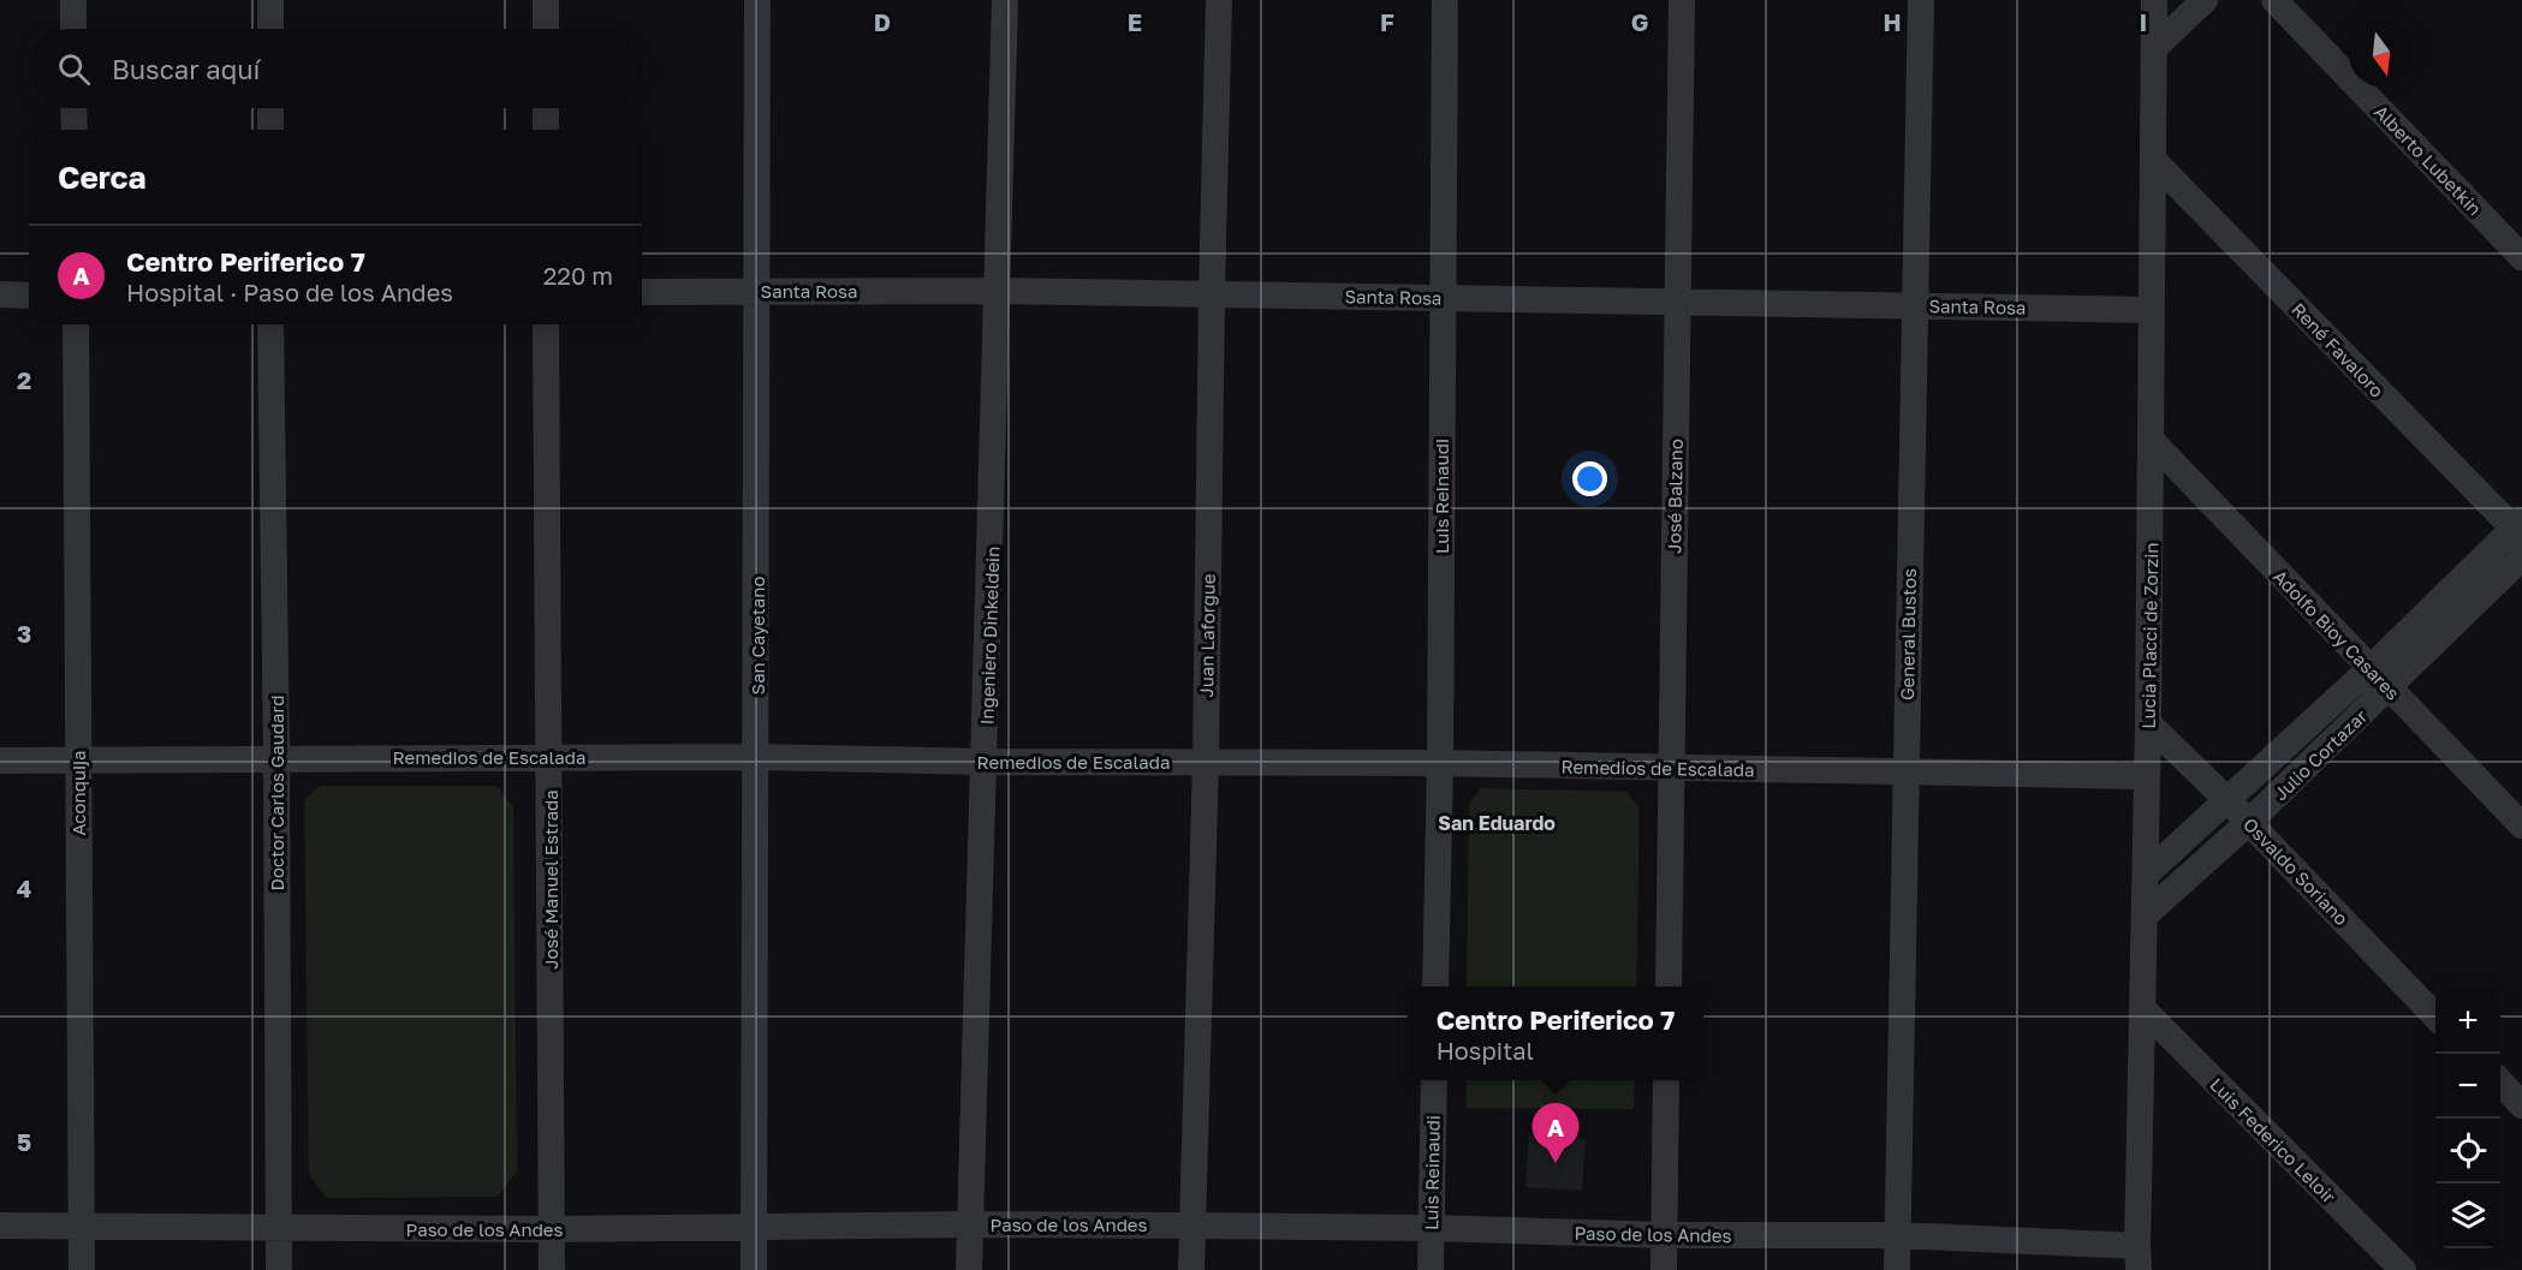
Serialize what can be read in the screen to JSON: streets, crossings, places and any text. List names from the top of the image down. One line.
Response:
{"streets":{"street":["Alberto Lubetkin","Santa Rosa","René Favaloro","Luis Reinaudi","José Balzano","General Bustos","Adolfo Bioy Casares","San Cayetano","Ingeniero Dinkeldein","Juan Laforgue","Lucia Placci de Zorzin","Julio Cortazar","Remedios de Escalada","Aconquija","Doctor Carlos Gaudard","Osvaldo Soriano","José Manuel Estrada","Luis Federico Leloir","Paso de los Andes"]},"crossings":[["Santa Rosa","Luis Reinaudi"],["Santa Rosa","José Balzano"],["Santa Rosa","General Bustos"],["Santa Rosa","San Cayetano"],["Santa Rosa","Ingeniero Dinkeldein"],["Santa Rosa","Juan Laforgue"],["Santa Rosa","Lucia Placci de Zorzin"],["René Favaloro","Lucia Placci de Zorzin"],["René Favaloro","Julio Cortazar"],["Luis Reinaudi","Remedios de Escalada"],["Luis Reinaudi","Paso de los Andes"],["José Balzano","Remedios de Escalada"],["General Bustos","Remedios de Escalada"],["General Bustos","Paso de los Andes"],["Adolfo Bioy Casares","Lucia Placci de Zorzin"],["Adolfo Bioy Casares","Julio Cortazar"],["San Cayetano","Remedios de Escalada"],["San Cayetano","Paso de los Andes"],["Ingeniero Dinkeldein","Remedios de Escalada"],["Ingeniero Dinkeldein","Paso de los Andes"],["Juan Laforgue","Remedios de Escalada"],["Juan Laforgue","Paso de los Andes"],["Lucia Placci de Zorzin","Julio Cortazar"],["Lucia Placci de Zorzin","Remedios de Escalada"],["Lucia Placci de Zorzin","Osvaldo Soriano"],["Lucia Placci de Zorzin","Luis Federico Leloir"],["Lucia Placci de Zorzin","Paso de los Andes"],["Julio Cortazar","Osvaldo Soriano"],["Remedios de Escalada","Aconquija"],["Remedios de Escalada","Doctor Carlos Gaudard"],["Remedios de Escalada","José Manuel Estrada"],["Aconquija","Paso de los Andes"],["Doctor Carlos Gaudard","Paso de los Andes"],["José Manuel Estrada","Paso de los Andes"]],"districts":["San Eduardo"],"north":"bottom","page":{"search":"Buscar aquí","heading":"Cerca","list":[{"mark":"A","name":"Centro Periferico 7","note":"Hospital · Paso de los Andes","value":"220 m"}],"popup":["Centro Periferico 7","Hospital"],"map_buttons":["+","−"],"pins":"A"},"grid":{"columns":["D","E","F","G","H","I"],"rows":["2","3","4","5"]}}
